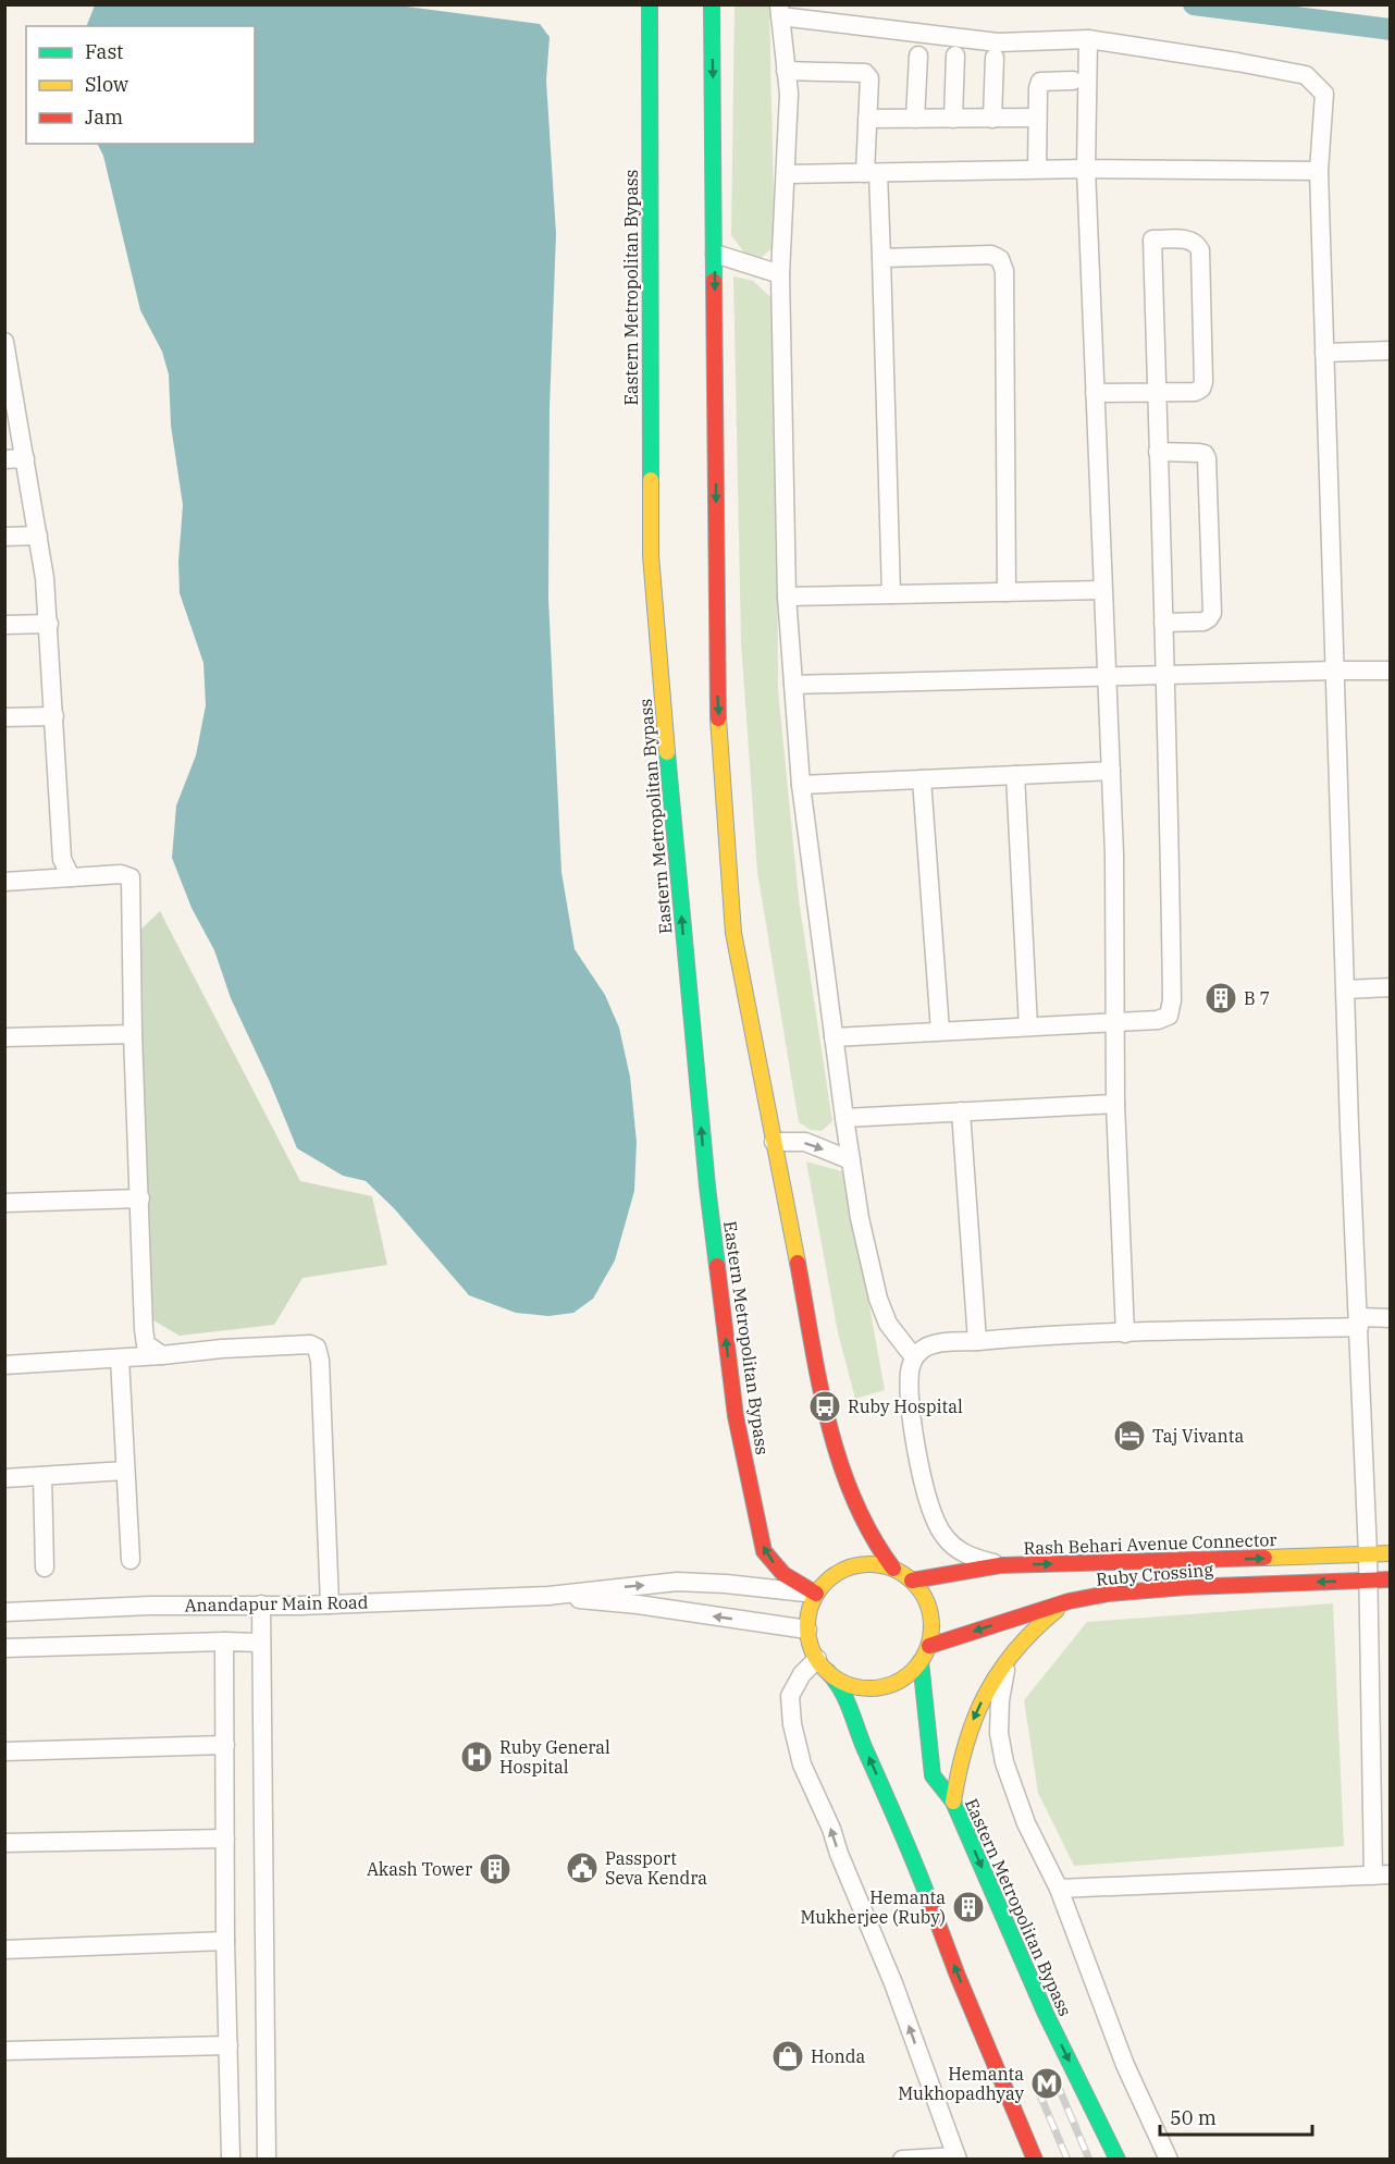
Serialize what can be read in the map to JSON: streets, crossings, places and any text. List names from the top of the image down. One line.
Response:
{"streets":{"main road":["Eastern Metropolitan Bypass","Rash Behari Avenue Connector","Ruby Crossing"],"street":["Anandapur Main Road"]},"crossings":[["Eastern Metropolitan Bypass","Rash Behari Avenue Connector"],["Eastern Metropolitan Bypass","Ruby Crossing"],["Eastern Metropolitan Bypass","Anandapur Main Road"],["Rash Behari Avenue Connector","Ruby Crossing"],["Rash Behari Avenue Connector","Anandapur Main Road"],["Ruby Crossing","Anandapur Main Road"]],"one_way":["Rash Behari Avenue Connector","Ruby Crossing"],"places":{"building":["B 7","Akash Tower","Hemanta Mukherjee (Ruby)"],"bus stop":["Ruby Hospital"],"hotel":["Taj Vivanta"],"hospital":["Ruby General Hospital"],"public building":["Passport Seva Kendra"],"shop":["Honda"],"metro station":["Hemanta Mukhopadhyay"]},"legend":["Fast","Slow","Jam"],"scale_bar":"50 m"}
